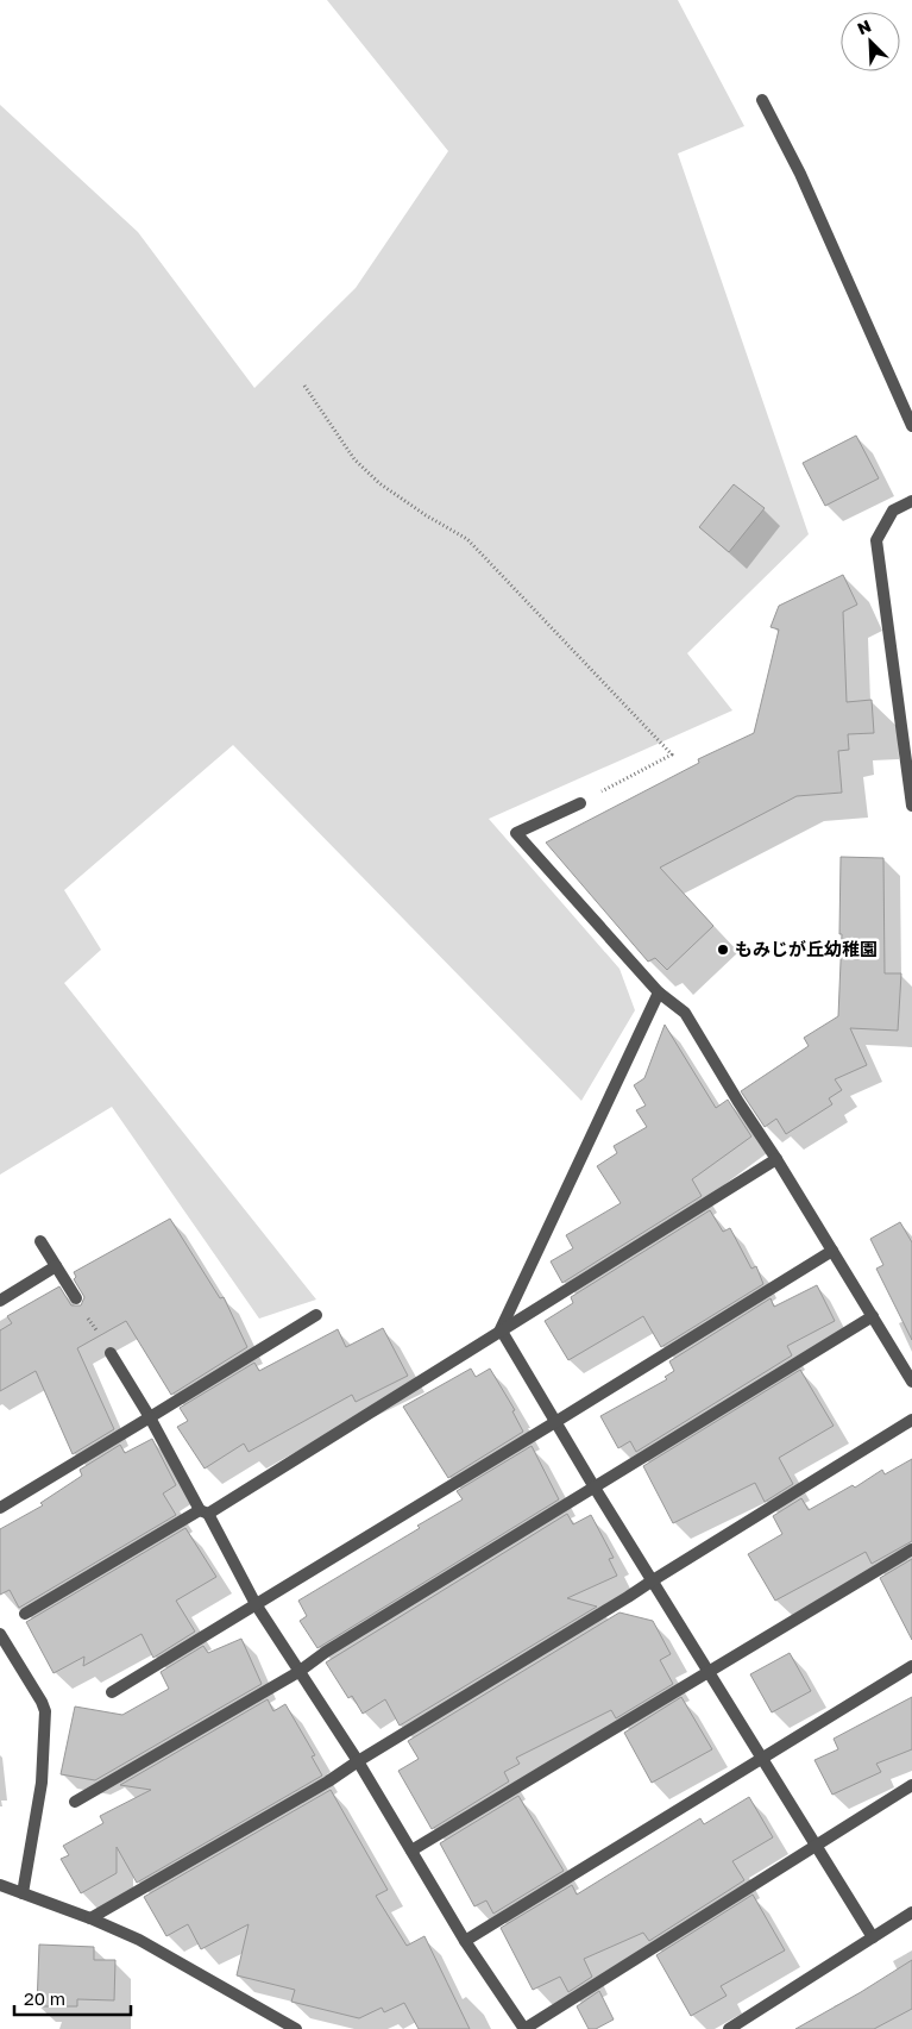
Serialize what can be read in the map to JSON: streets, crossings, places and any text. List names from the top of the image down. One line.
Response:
{"places":["もみじが丘幼稚園"],"scale_bar":"20 m","north":"top left"}
